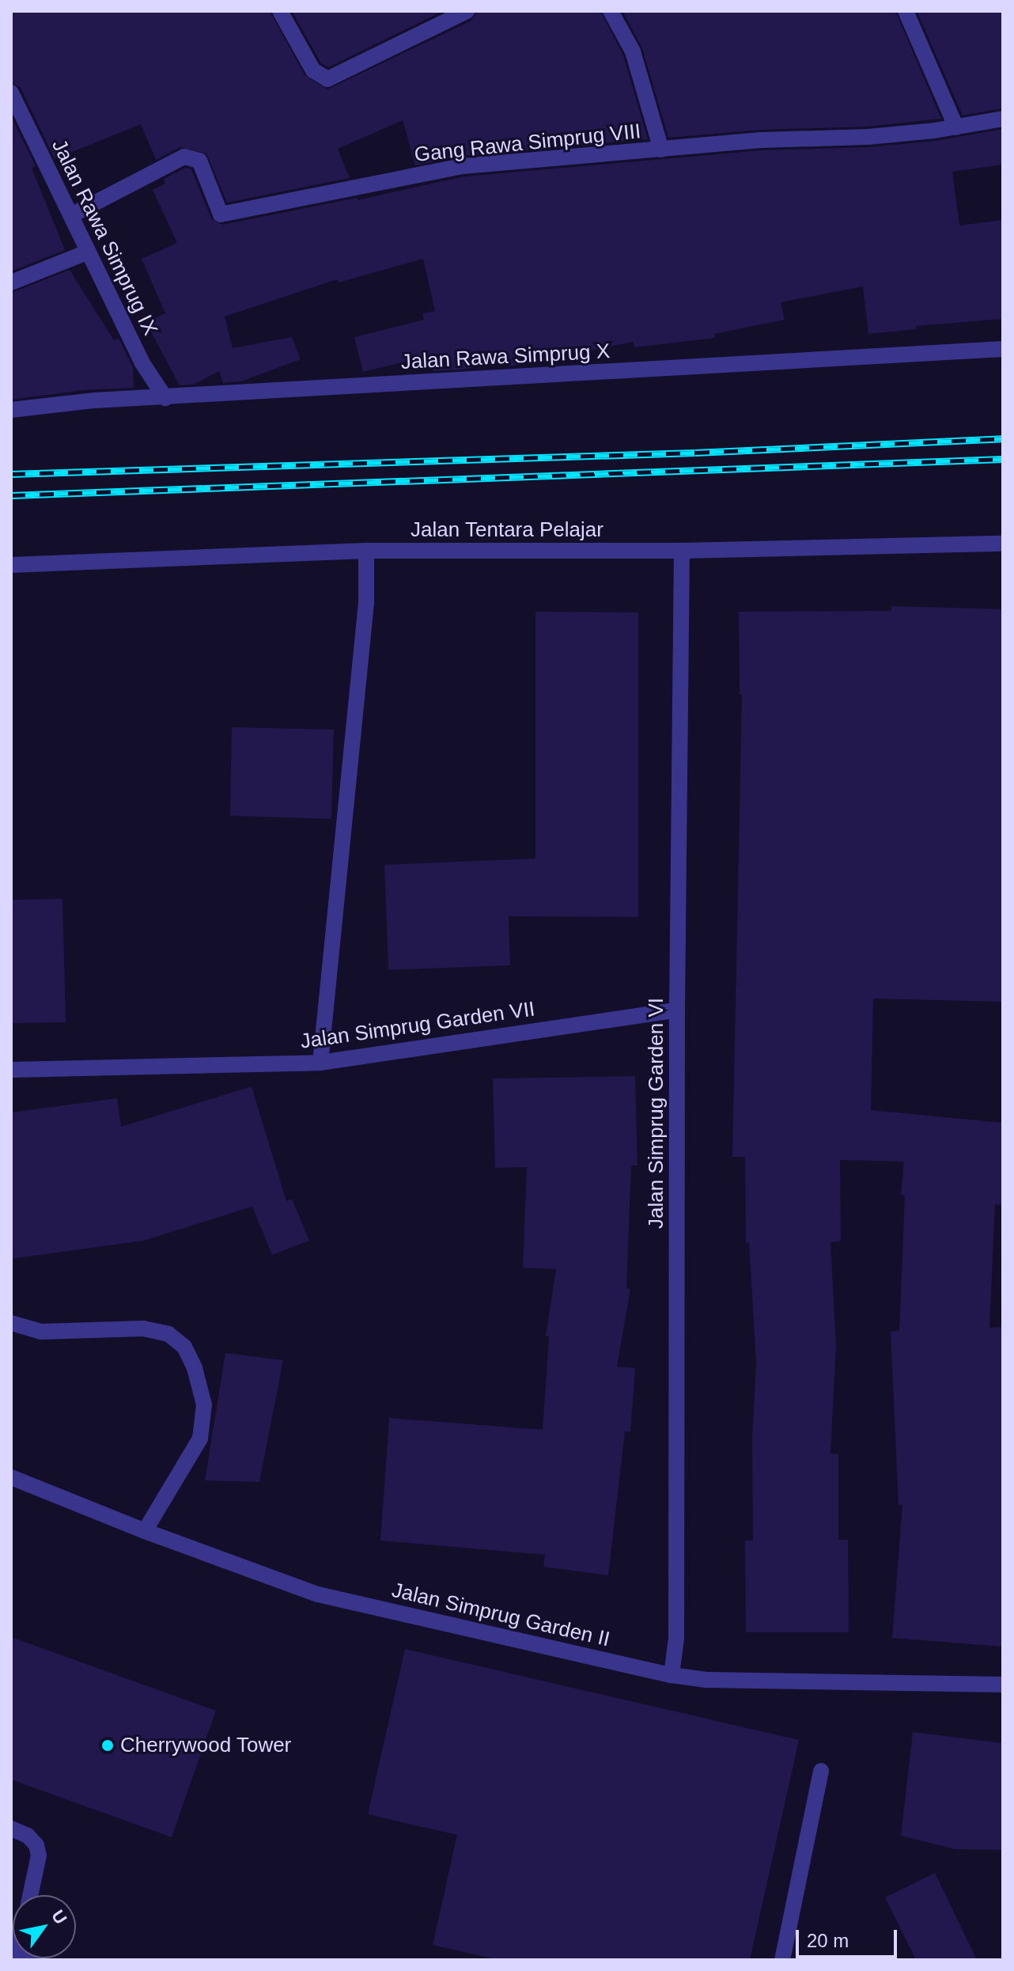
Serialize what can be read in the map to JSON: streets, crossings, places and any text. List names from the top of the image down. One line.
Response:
{"streets":{"street":["Gang Rawa Simprug VIII","Jalan Rawa Simprug IX","Jalan Rawa Simprug X","Jalan Tentara Pelajar","Jalan Simprug Garden VII","Jalan Simprug Garden VI","Jalan Simprug Garden II"]},"crossings":[["Gang Rawa Simprug VIII","Jalan Rawa Simprug IX"],["Jalan Rawa Simprug IX","Jalan Rawa Simprug X"],["Jalan Tentara Pelajar","Jalan Simprug Garden VI"],["Jalan Simprug Garden VII","Jalan Simprug Garden VI"],["Jalan Simprug Garden VI","Jalan Simprug Garden II"]],"places":["Cherrywood Tower"],"scale_bar":"20 m","north":"top right"}
